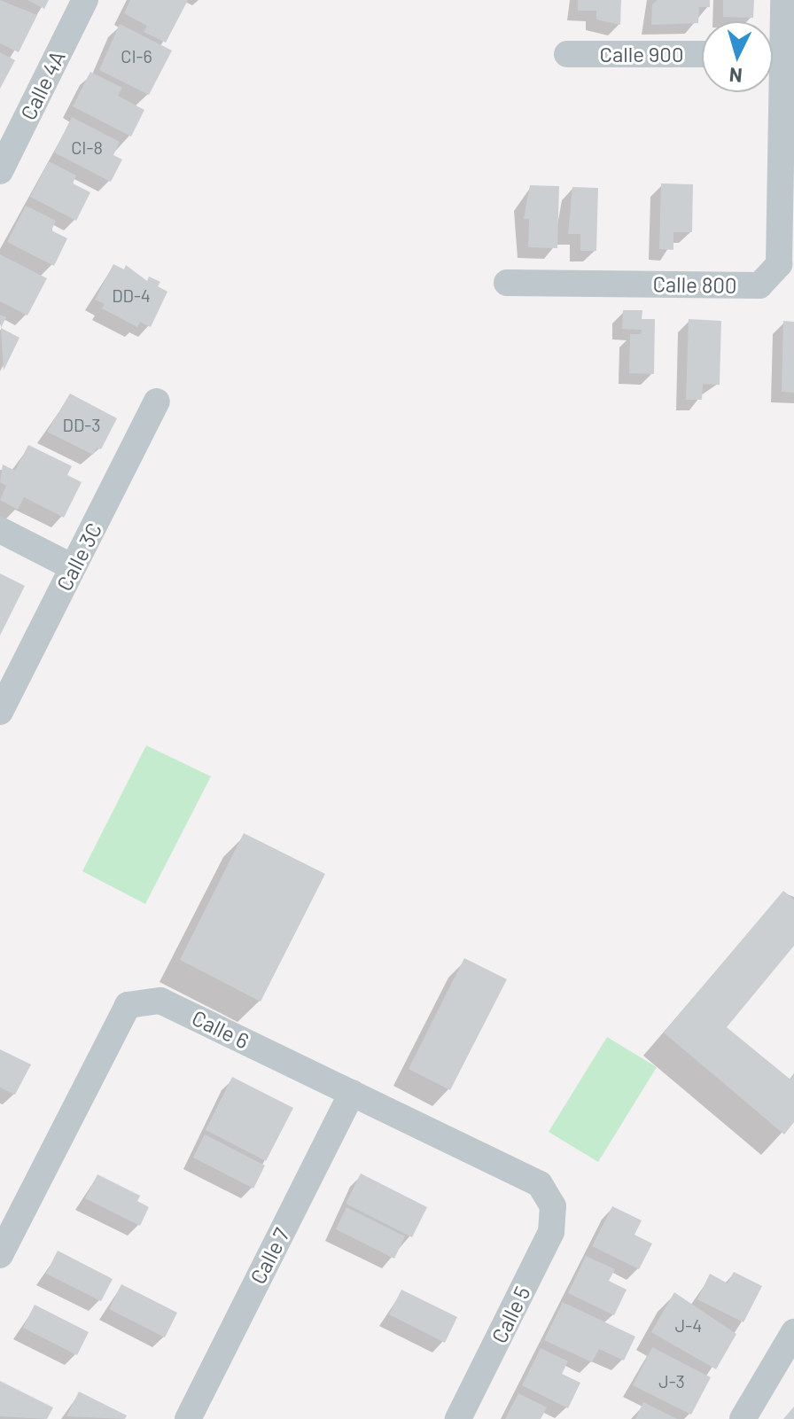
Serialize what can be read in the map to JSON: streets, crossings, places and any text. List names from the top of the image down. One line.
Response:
{"streets":{"street":["Calle 900","Calle 4A","Calle 800","Calle 3C","Calle 6","Calle 7","Calle 5"]},"crossings":[["Calle 6","Calle 7"],["Calle 6","Calle 5"]],"house_numbers":["CI-6","CI-8","DD-4","DD-3","J-4","J-3"],"north":"bottom"}
